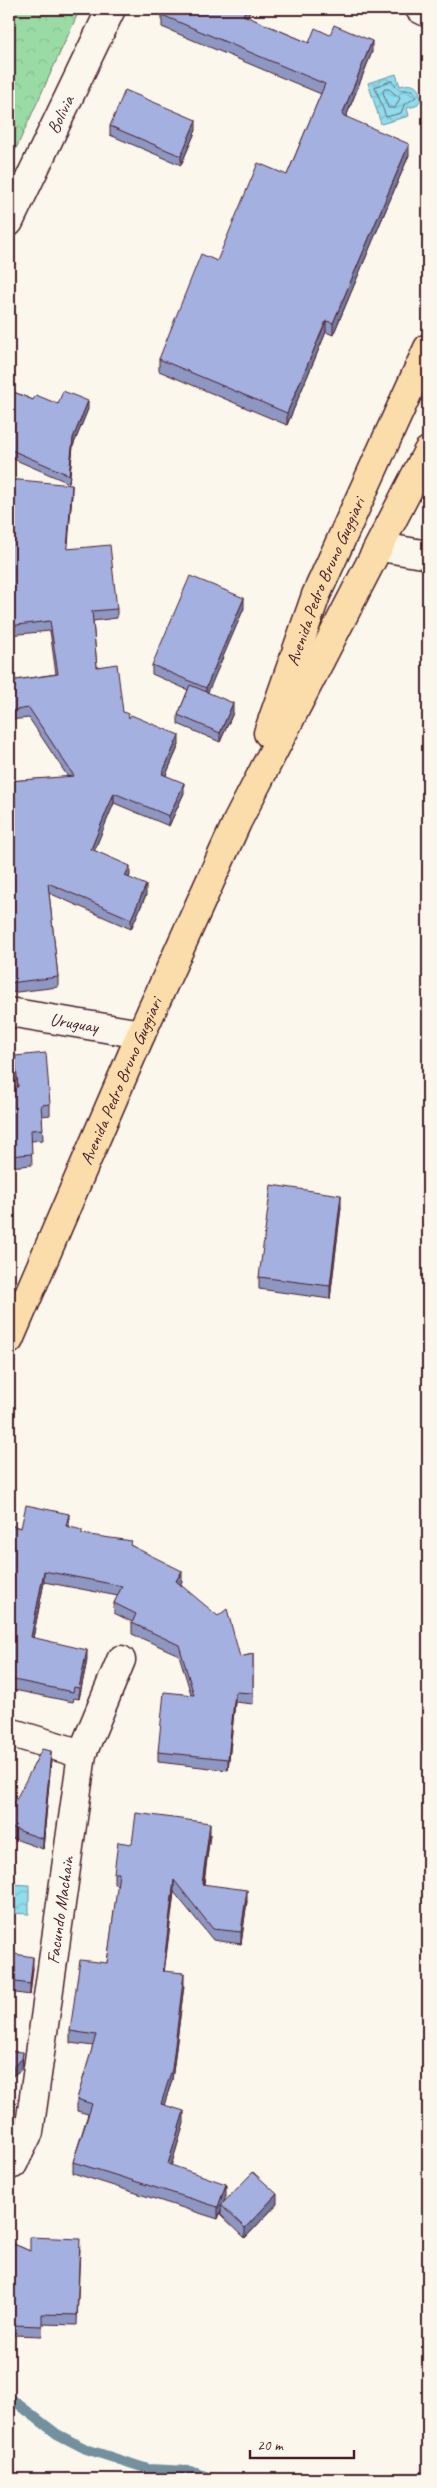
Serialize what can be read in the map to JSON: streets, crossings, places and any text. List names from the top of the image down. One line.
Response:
{"streets":{"main road":["Avenida Pedro Bruno Guggiari"],"street":["Bolivia","Uruguay","Facundo Machain"]},"crossings":[["Avenida Pedro Bruno Guggiari","Uruguay"]],"scale_bar":"20 m"}
